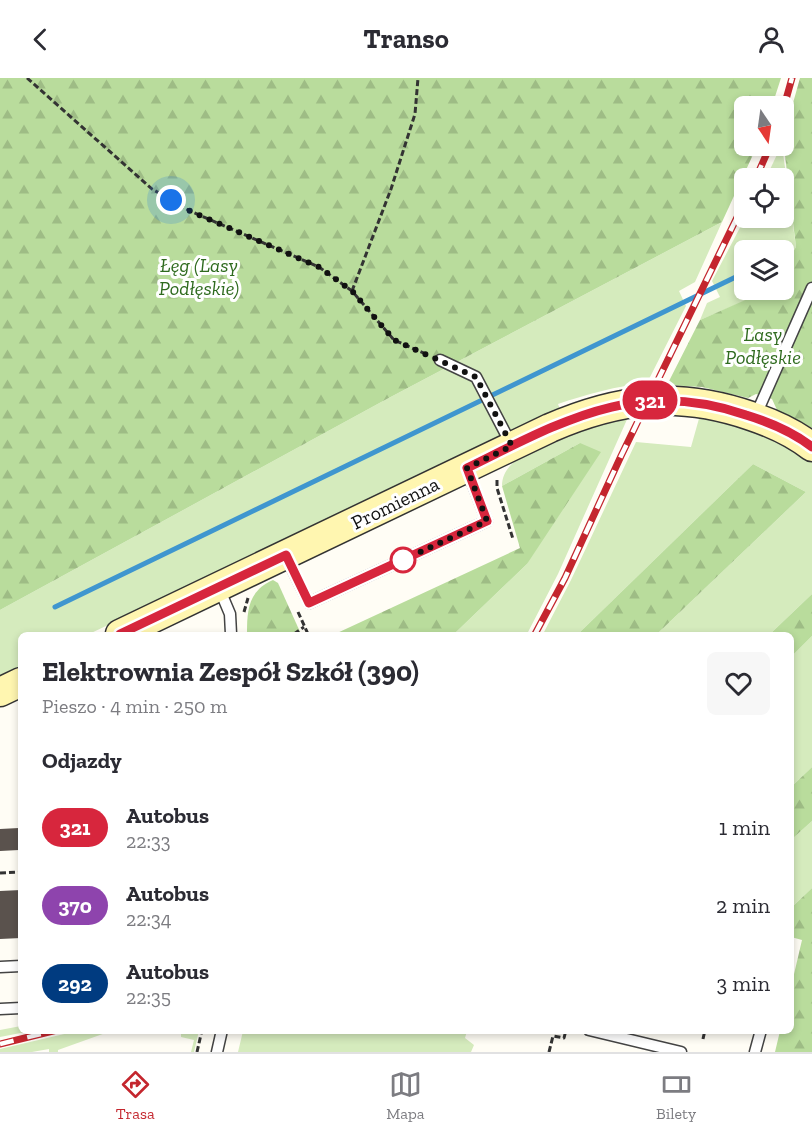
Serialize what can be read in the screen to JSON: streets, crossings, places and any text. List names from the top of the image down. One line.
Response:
{"streets":{"street":["Promienna"]},"parks":["Łęg (Lasy Podłęskie)","Lasy Podłęskie"],"lines":["bus line 321"],"north":"bottom","page":{"header":"Transo","on_map":"321","heading":[["Elektrownia Zespół Szkół (390)","Pieszo · 4 min · 250 m"],"Odjazdy"],"list":[{"mark":"321","name":"Autobus","note":"22:33","value":"1 min"},{"mark":"370","name":"Autobus","note":"22:34","value":"2 min"},{"mark":"292","name":"Autobus","note":"22:35","value":"3 min"}],"tabs":["Trasa","Mapa","Bilety"]}}
